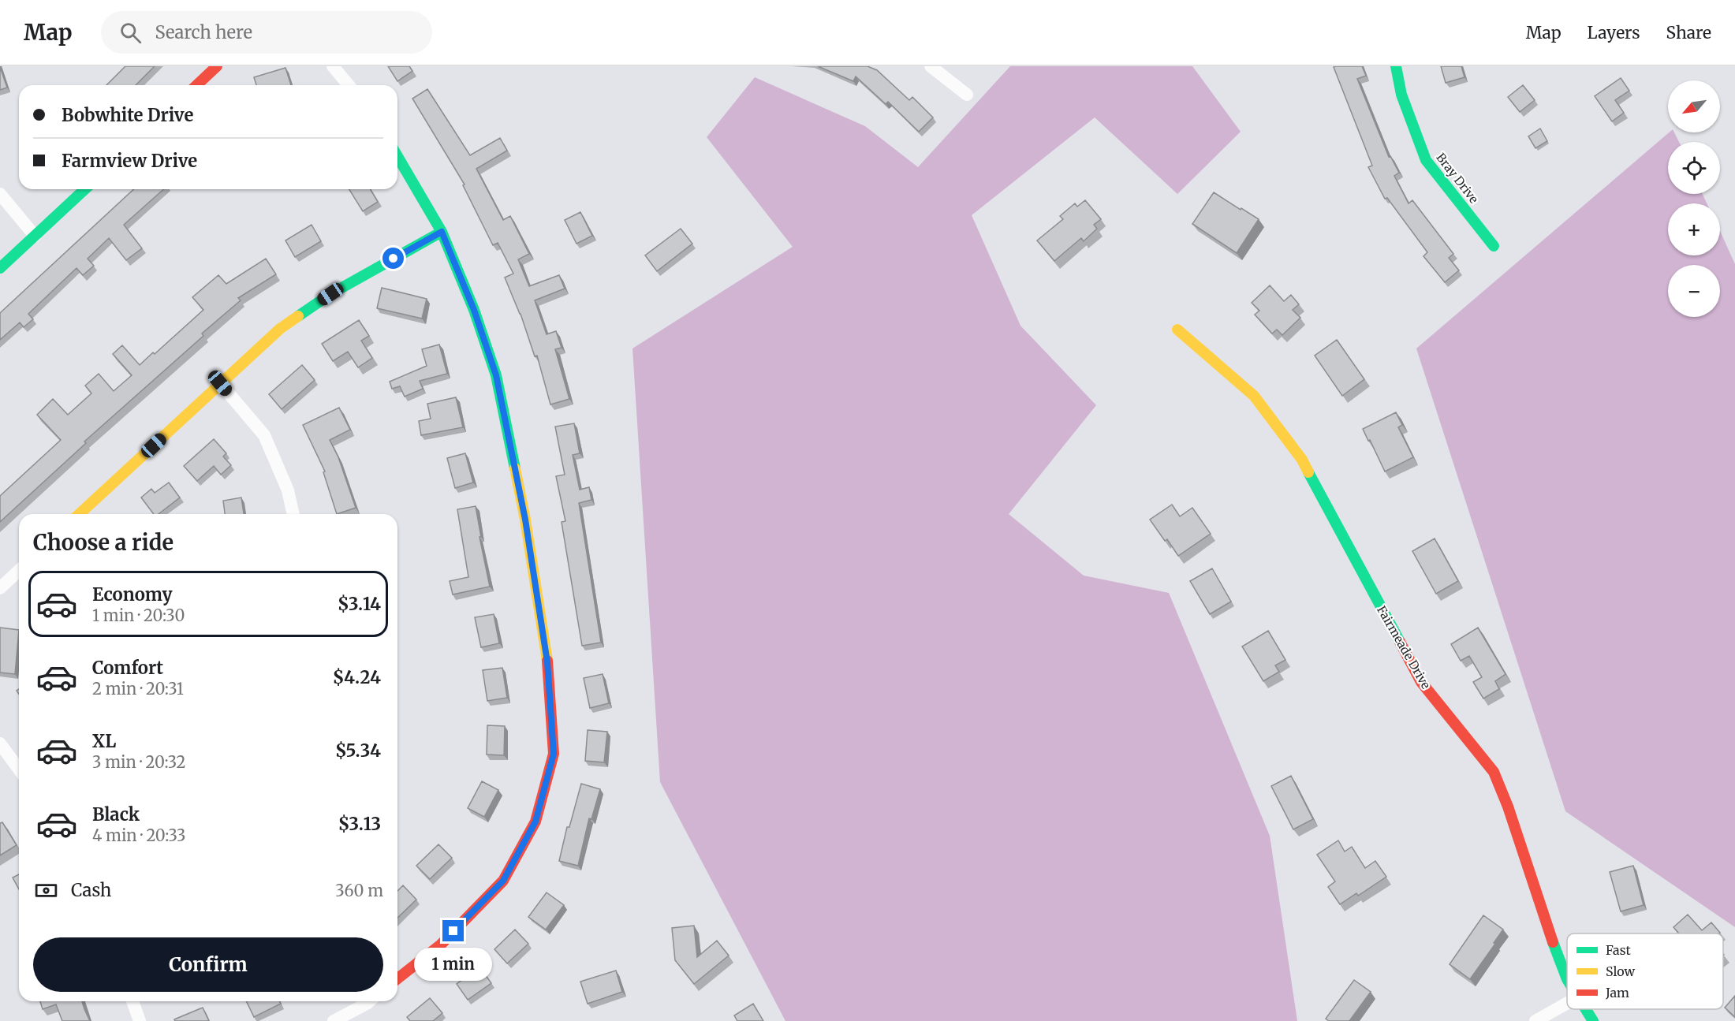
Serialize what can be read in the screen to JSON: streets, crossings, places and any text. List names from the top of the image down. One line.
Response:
{"streets":{"street":["Bray Drive","Fairmeade Drive"]},"legend":["Fast","Slow","Jam"],"north":"bottom left","page":{"header":"Map","search":"Search here","nav":["Map","Layers","Share"],"map_buttons":["+","−"],"banner":["Bobwhite Drive","Farmview Drive"],"heading":"Choose a ride","list":[{"name":"Economy","note":"1 min · 20:30","value":"$3.14"},{"name":"Comfort","note":"2 min · 20:31","value":"$4.24"},{"name":"XL","note":"3 min · 20:32","value":"$5.34"},{"name":"Black","note":"4 min · 20:33","value":"$3.13"}],"pay":["Cash","360 m"],"buttons":"Confirm","bubble":"1 min"}}
